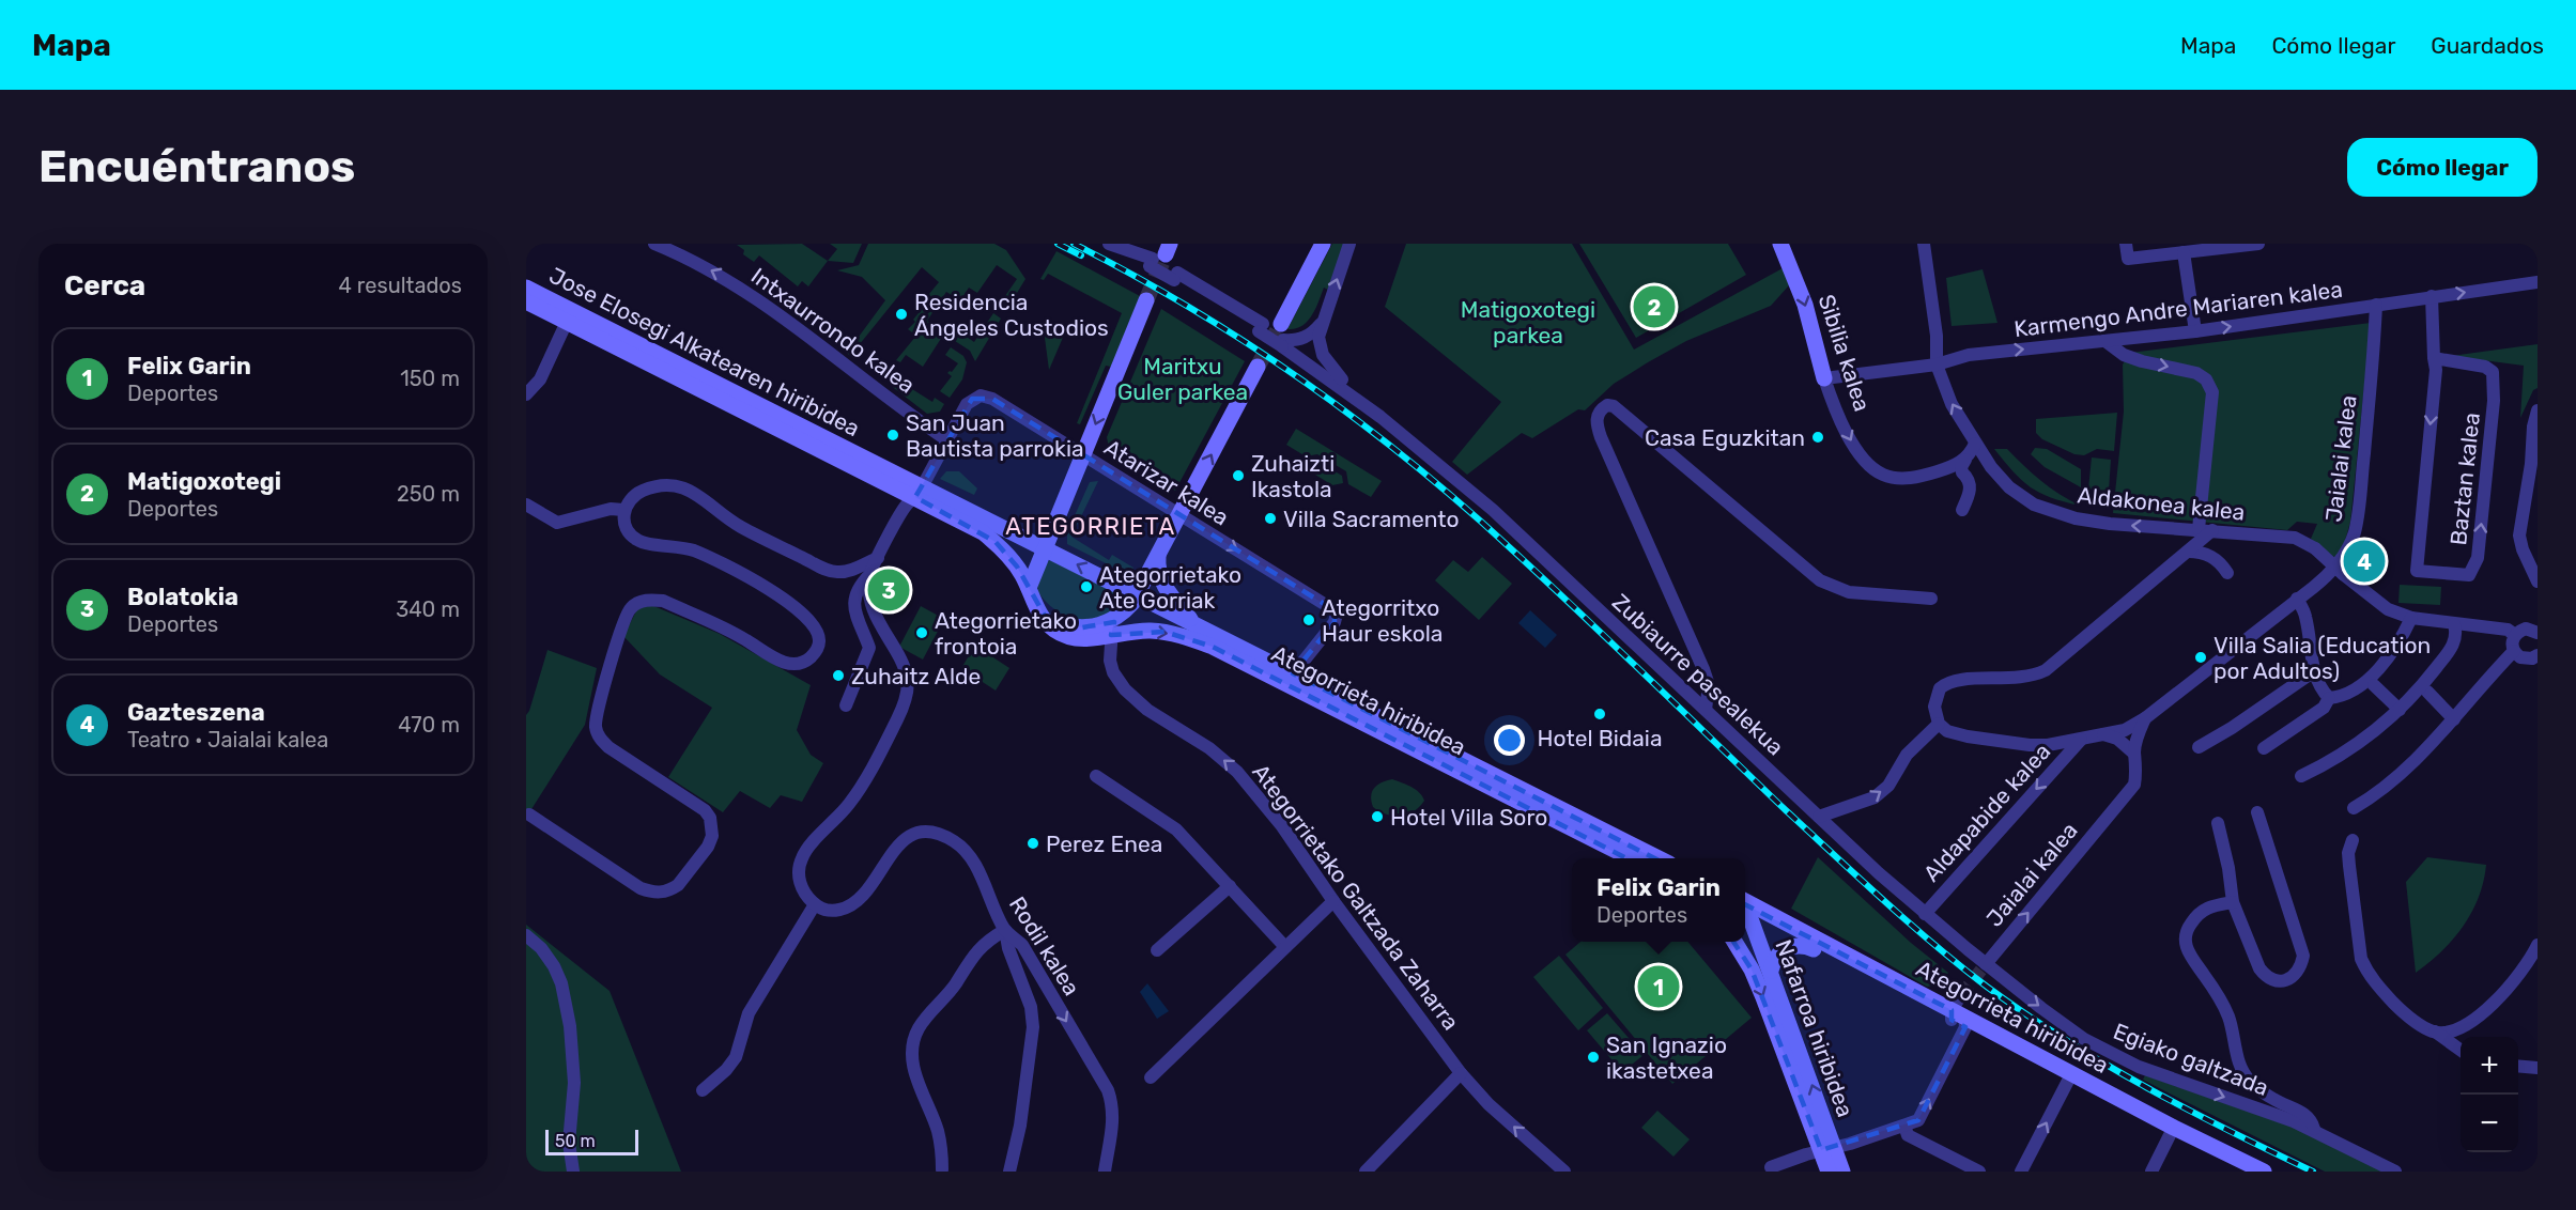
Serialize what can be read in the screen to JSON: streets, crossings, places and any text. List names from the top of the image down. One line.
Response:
{"streets":{"main road":["Jose Elosegi Alkatearen hiribidea","Sibilia kalea","Ategorrieta hiribidea","Nafarroa hiribidea"],"street":["Karmengo Andre Mariaren kalea","Intxaurrondo kalea","Jaialai kalea","Baztan kalea","Atarizar kalea","Aldakonea kalea","Zubiaurre pasealekua","Aldapabide kalea","Ategorrietako Galtzada Zaharra","Rodil kalea","Egiako galtzada"]},"crossings":[["Karmengo Andre Mariaren kalea","Sibilia kalea"],["Karmengo Andre Mariaren kalea","Jaialai kalea"],["Karmengo Andre Mariaren kalea","Baztan kalea"],["Karmengo Andre Mariaren kalea","Aldakonea kalea"],["Intxaurrondo kalea","Atarizar kalea"],["Jose Elosegi Alkatearen hiribidea","Atarizar kalea"],["Jose Elosegi Alkatearen hiribidea","Ategorrieta hiribidea"],["Jaialai kalea","Zubiaurre pasealekua"],["Jaialai kalea","Aldapabide kalea"],["Jaialai kalea","Egiako galtzada"],["Zubiaurre pasealekua","Aldapabide kalea"],["Zubiaurre pasealekua","Egiako galtzada"],["Ategorrieta hiribidea","Ategorrietako Galtzada Zaharra"]],"one_way":["Karmengo Andre Mariaren kalea","Intxaurrondo kalea","Sibilia kalea","Aldakonea kalea","Aldapabide kalea","Egiako galtzada"],"districts":["ATEGORRIETA"],"parks":["Matigoxotegi parkea","Maritxu Guler parkea"],"places":["Residencia Ángeles Custodios","San Juan Bautista parrokia","Casa Eguzkitan","Zuhaizti Ikastola","Villa Sacramento","Ategorrietako Ate Gorriak","Ategorritxo Haur eskola","Ategorrietako frontoia","Villa Salia (Education por Adultos)","Zuhaitz Alde","Hotel Bidaia","Hotel Villa Soro","Perez Enea","San Ignazio ikastetxea"],"scale_bar":"50 m","page":{"header":"Mapa","nav":["Mapa","Cómo llegar","Guardados"],"buttons":"Cómo llegar","title":"Encuéntranos","heading":["Cerca","4 resultados"],"pins":["2","4","3","1"],"list":[{"mark":"1","name":"Felix Garin","note":"Deportes","value":"150 m"},{"mark":"2","name":"Matigoxotegi","note":"Deportes","value":"250 m"},{"mark":"3","name":"Bolatokia","note":"Deportes","value":"340 m"},{"mark":"4","name":"Gazteszena","note":"Teatro · Jaialai kalea","value":"470 m"}],"popup":["Felix Garin","Deportes"],"map_buttons":["+","−"],"scale":"50 m"}}
